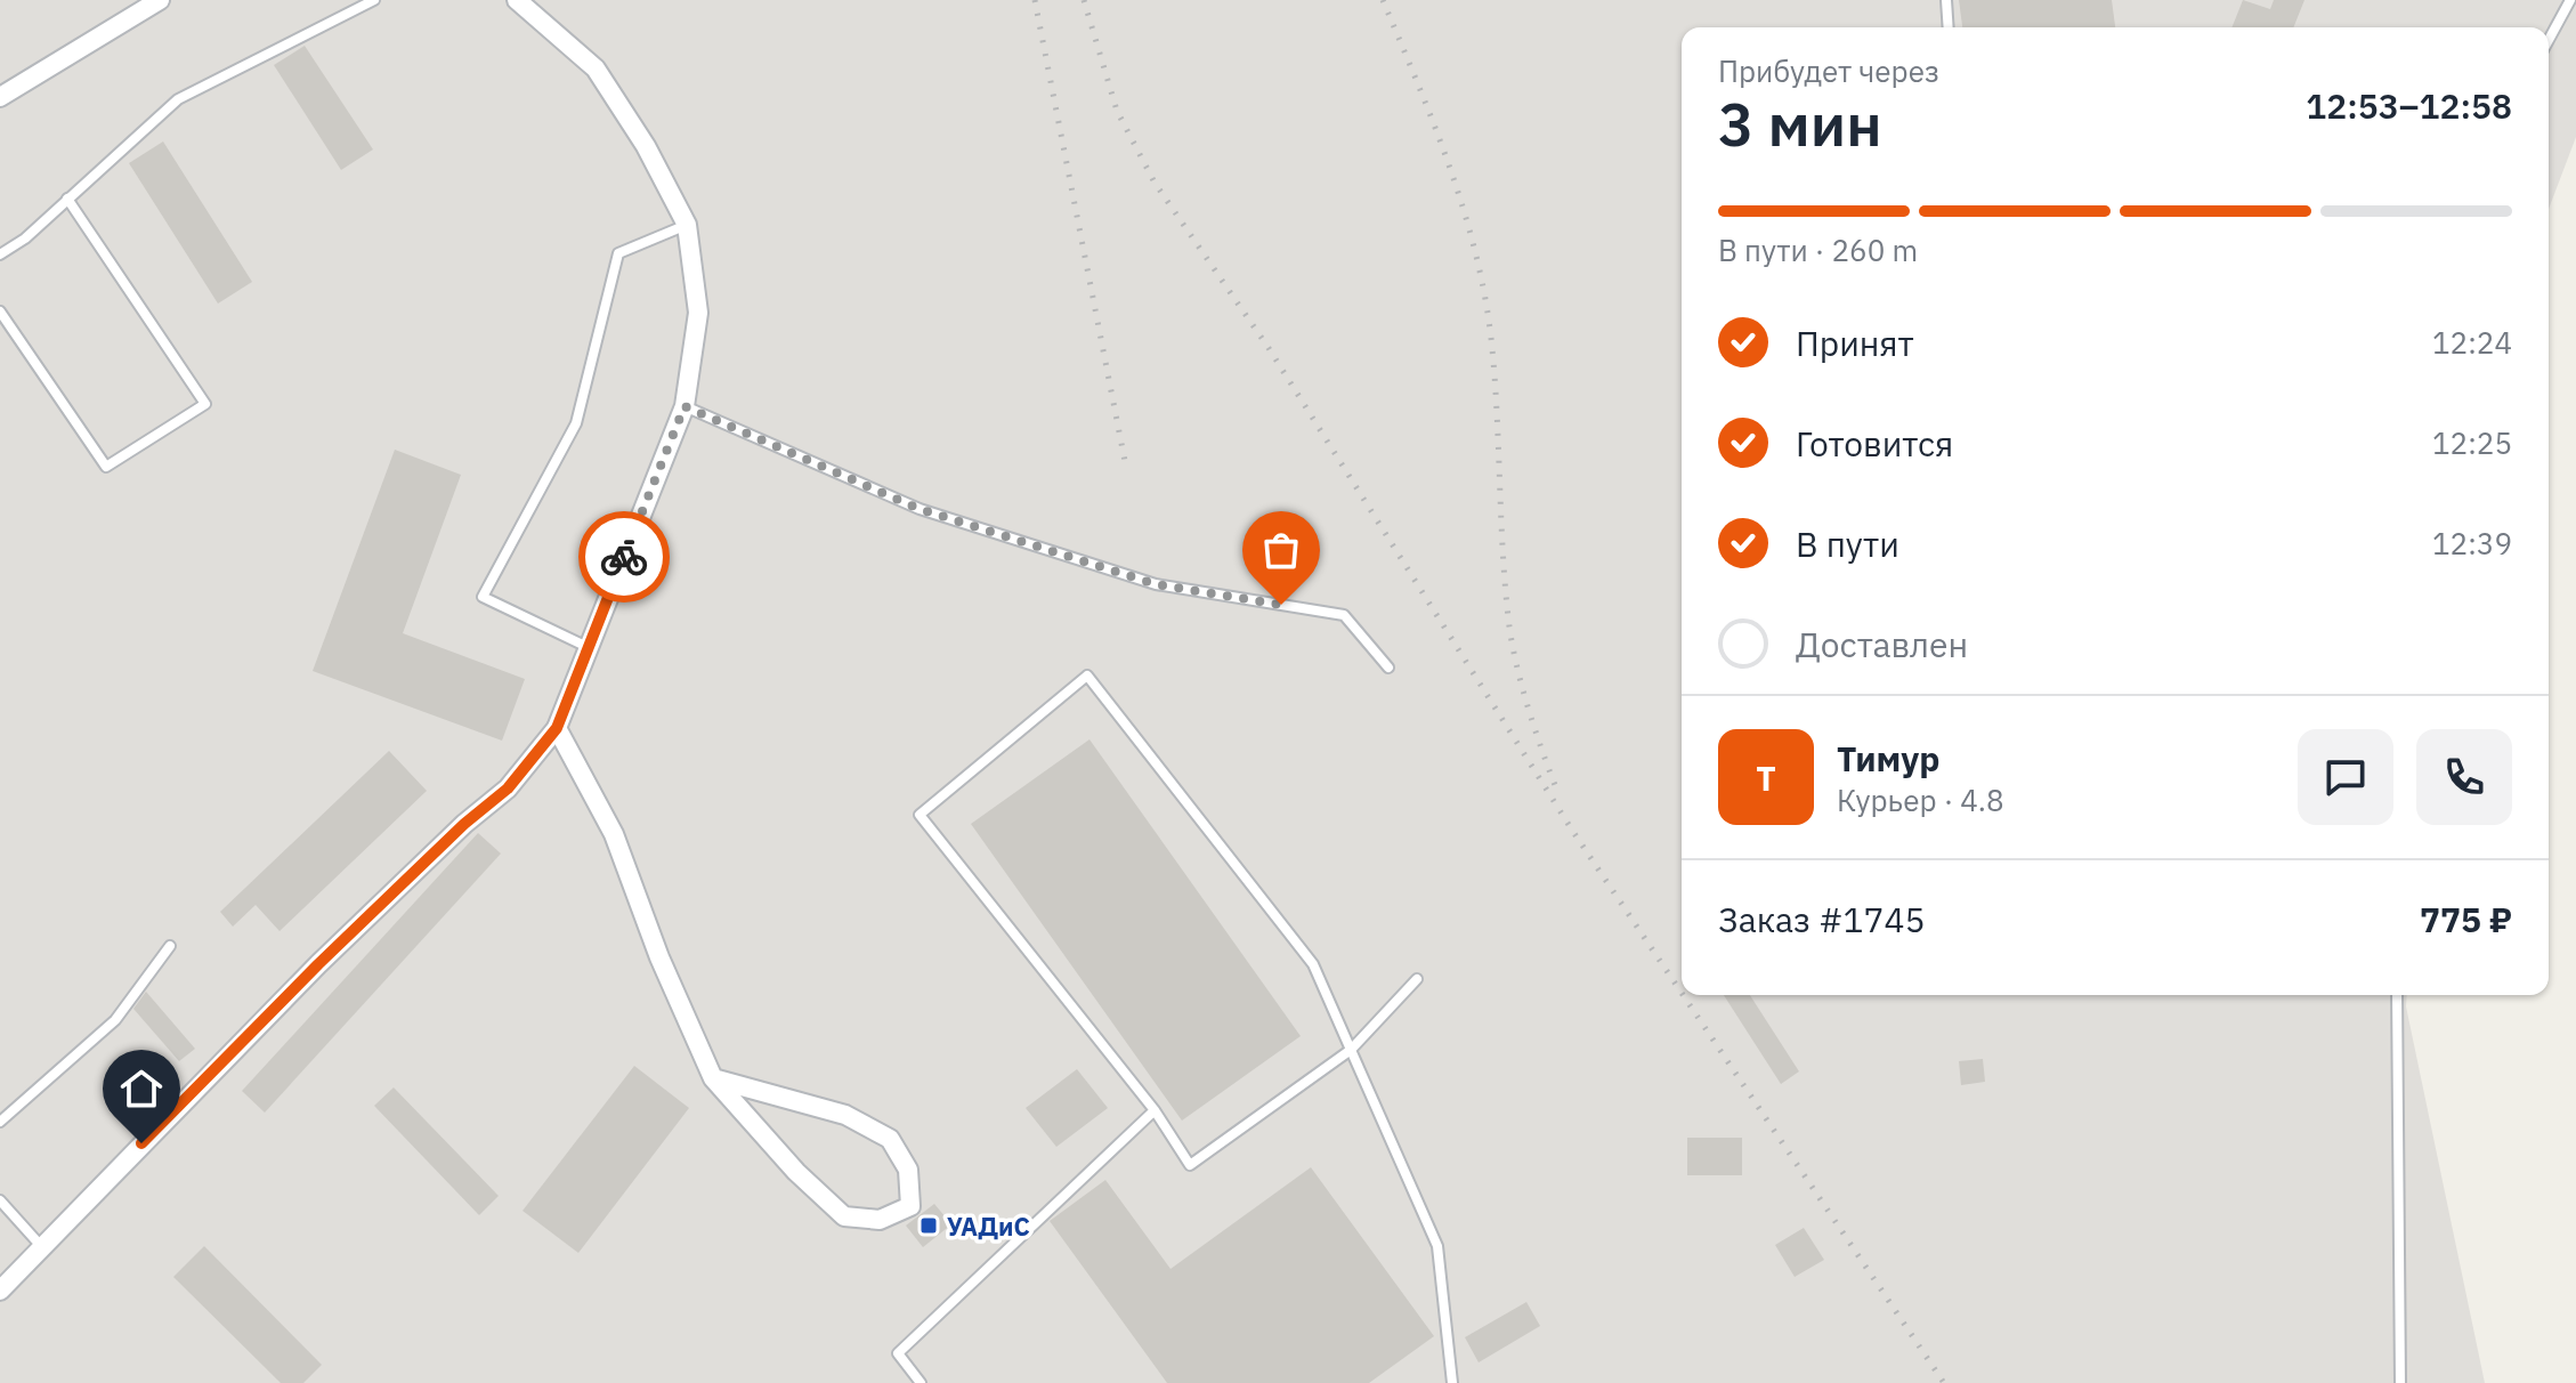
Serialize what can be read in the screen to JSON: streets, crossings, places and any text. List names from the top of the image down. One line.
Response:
{"places":{"transit":["УАДиС"]},"page":{"heading":["3 мин","Прибудет через","12:53–12:58"],"panel":["Тимур","Курьер · 4.8","Заказ #1745","775 ₽"],"bar":"В пути · 260 m","list":[["Принят","12:24"],["Готовится","12:25"],["В пути","12:39"],"Доставлен"],"round":"Т"}}
